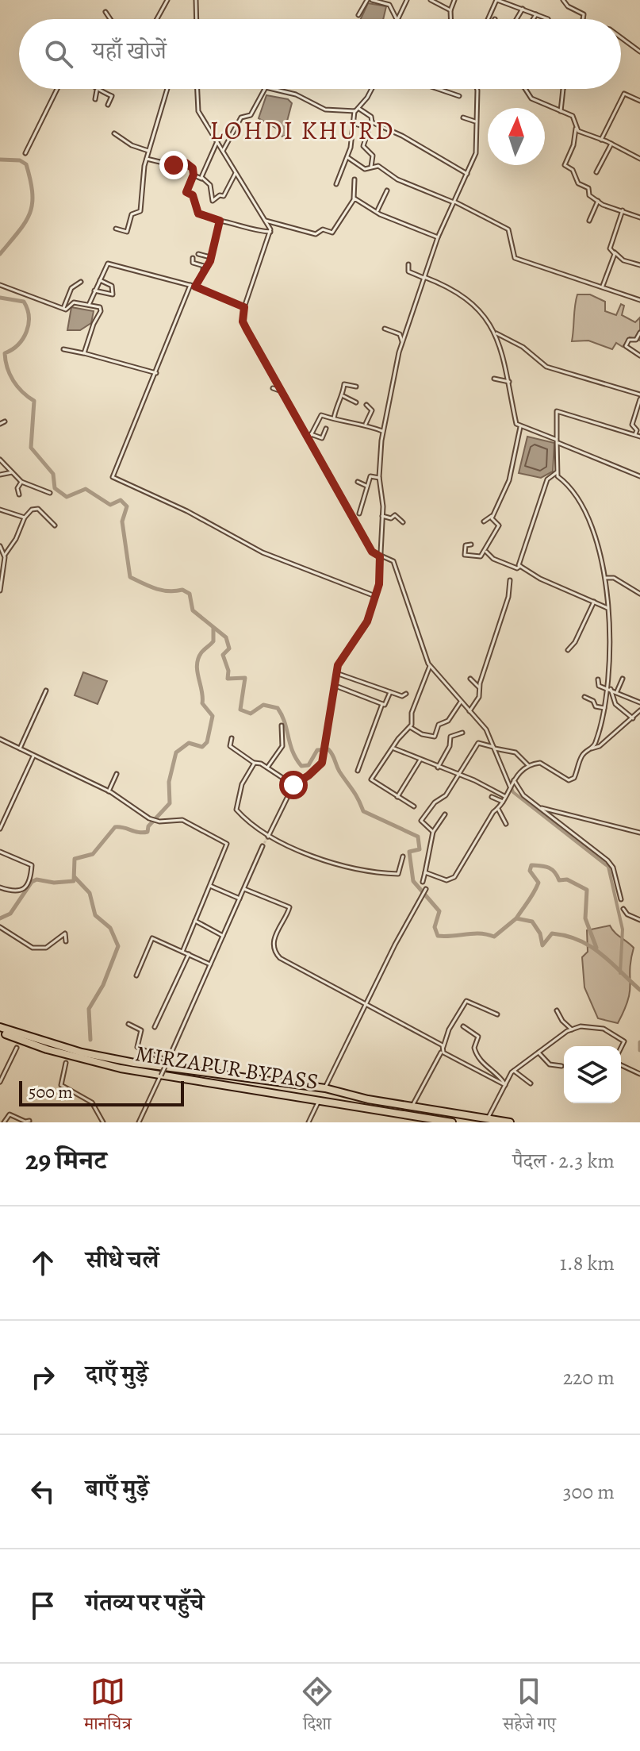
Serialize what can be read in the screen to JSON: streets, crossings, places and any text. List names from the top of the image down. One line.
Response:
{"streets":{"highway":["MIRZAPUR BYPASS"]},"districts":["LOHDI KHURD"],"scale_bar":"500 m","north":"top","page":{"search":"यहाँ खोजें","scale":"500 m","heading":["29 मिनट","पैदल · 2.3 km"],"list":[["सीधे चलें","1.8 km"],["दाएँ मुड़ें","220 m"],["बाएँ मुड़ें","300 m"],"गंतव्य पर पहुँचे"],"nav":["मानचित्र","दिशा","सहेजे गए"]}}
